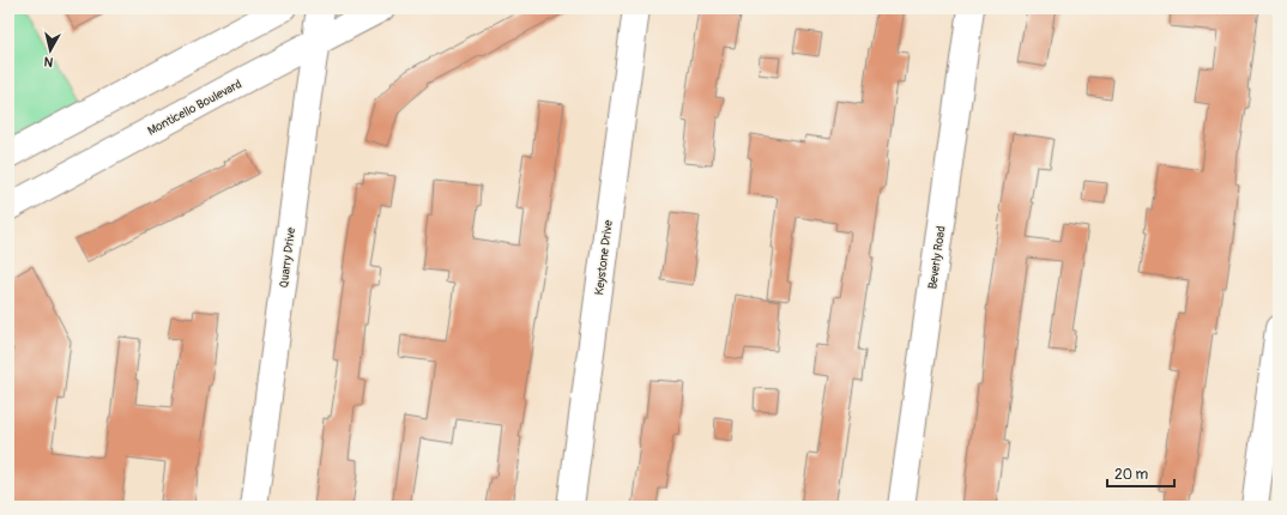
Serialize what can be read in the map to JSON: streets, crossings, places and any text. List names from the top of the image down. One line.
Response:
{"streets":{"street":["Monticello Boulevard","Quarry Drive","Keystone Drive","Beverly Road"]},"crossings":[["Monticello Boulevard","Quarry Drive"]],"scale_bar":"20 m","north":"bottom"}
